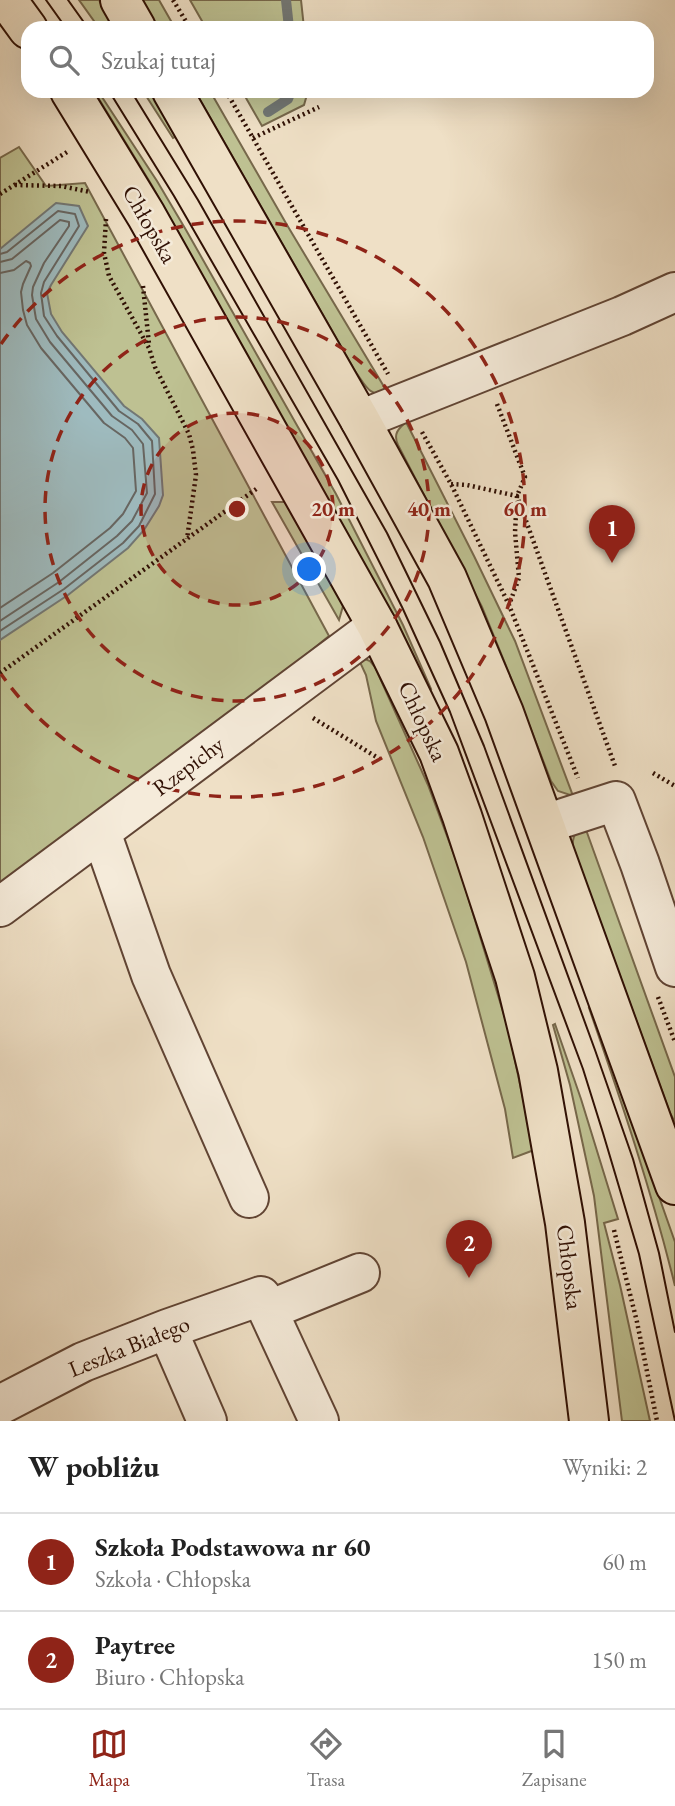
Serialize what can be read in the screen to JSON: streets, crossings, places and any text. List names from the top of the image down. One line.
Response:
{"streets":{"main road":["Chłopska"],"street":["Rzepichy","Leszka Białego"]},"crossings":[["Chłopska","Rzepichy"]],"page":{"search":"Szukaj tutaj","pins":["1","2"],"heading":["W pobliżu","Wyniki: 2"],"list":[{"mark":"1","name":"Szkoła Podstawowa nr 60","note":"Szkoła · Chłopska","value":"60 m"},{"mark":"2","name":"Paytree","note":"Biuro · Chłopska","value":"150 m"}],"nav":["Mapa","Trasa","Zapisane"]},"rings":["20 m","40 m","60 m"]}
